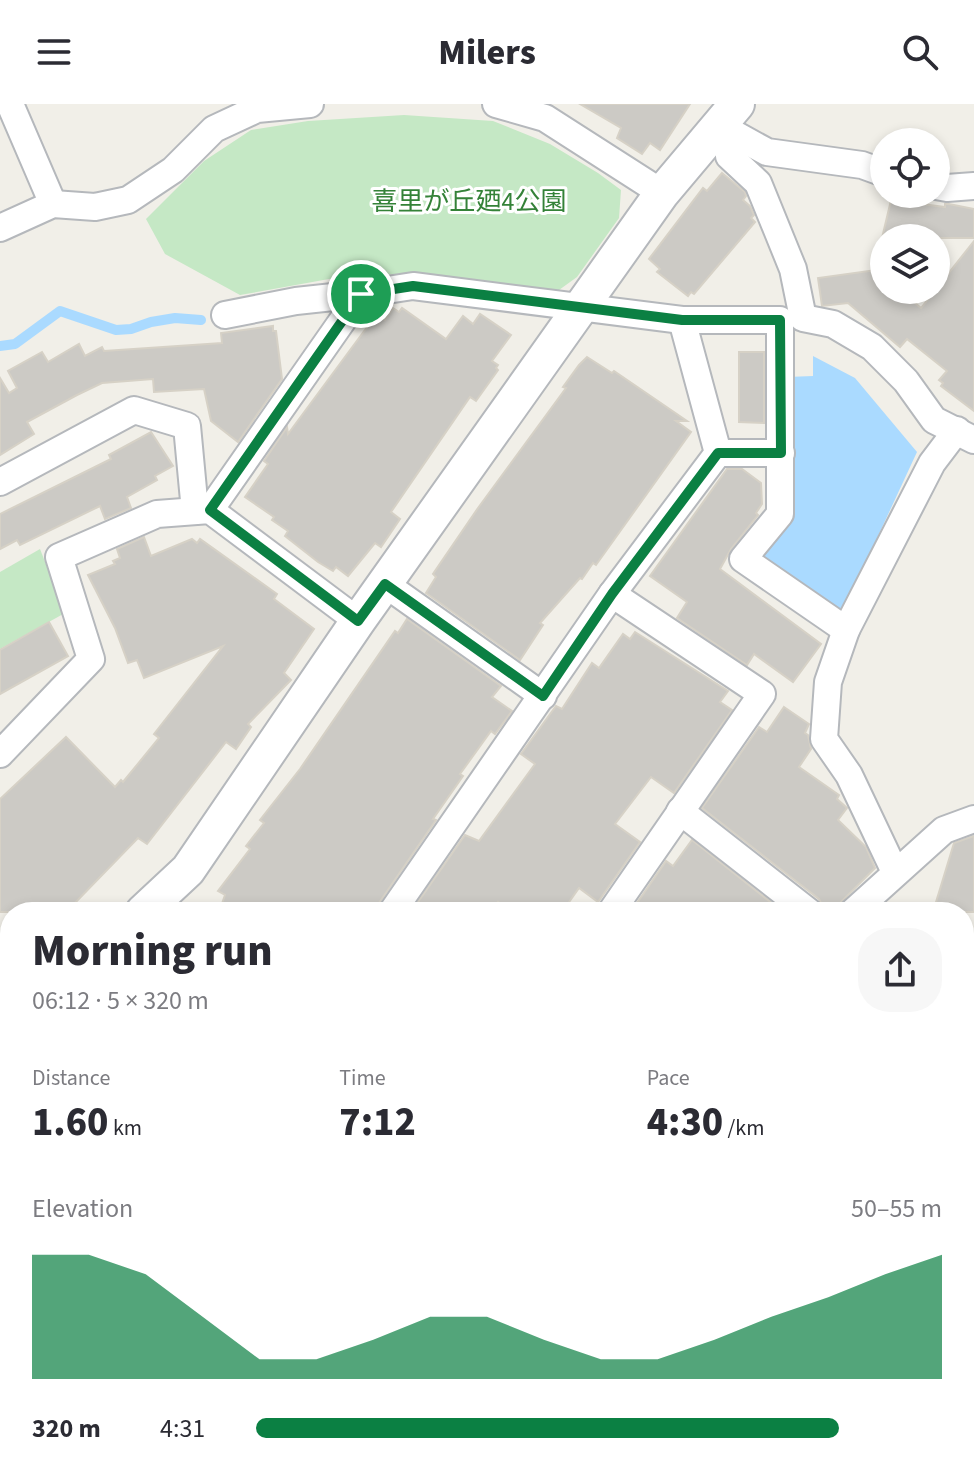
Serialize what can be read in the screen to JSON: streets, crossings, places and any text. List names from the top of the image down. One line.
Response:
{"parks":["喜里が丘廼4公園"],"page":{"header":"Milers","heading":["Morning run","06:12 · 5 × 320 m"],"stats":[["Distance","1.60 km"],["Time","7:12"],["Pace","4:30 /km"]],"chart":["Elevation","50–55 m"],"list":[{"name":"320 m","note":"4:31"}]}}
